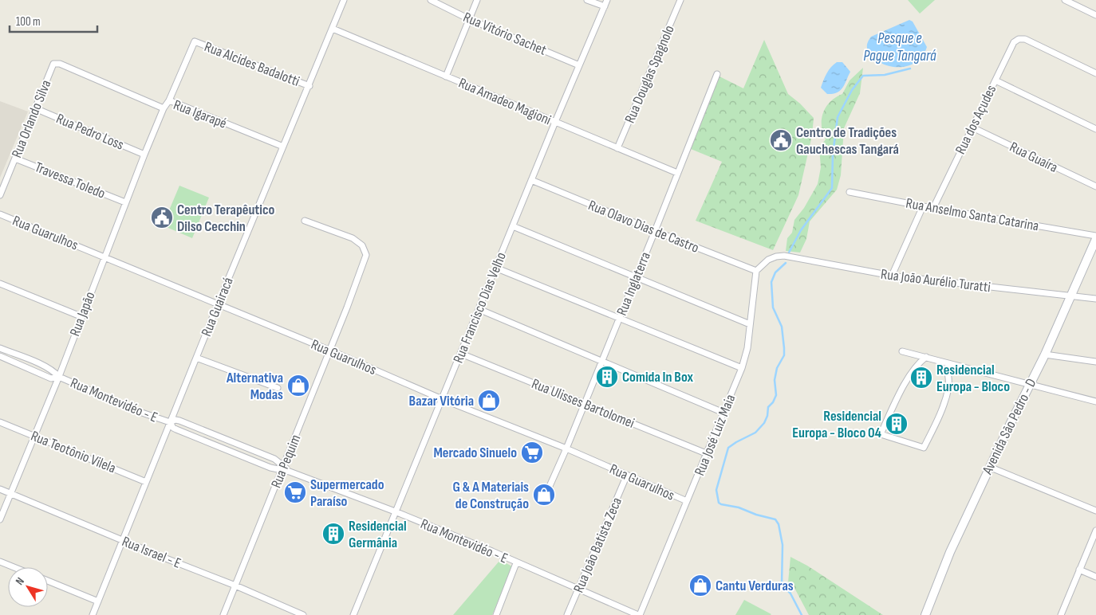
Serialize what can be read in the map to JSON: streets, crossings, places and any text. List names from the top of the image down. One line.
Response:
{"streets":{"street":["Rua Vitório Sachet","Rua Alcides Badalotti","Rua Douglas Spagnolo","Rua Amadeo Magioni","Rua Igarapé","Rua Orlando Silva","Rua dos Açudes","Rua Pedro Loss","Rua Guaíra","Travessa Toledo","Rua Anselmo Santa Catarina","Rua Olavo Dias de Castro","Rua Guarulhos","Rua João Aurélio Turatti","Rua Inglaterra","Rua Guairacá","Rua Francisco Dias Velho","Rua Japão","Rua Montevidéo - E","Rua Ulisses Bartolomei","Avenida São Pedro - D","Rua José Luiz Maia","Rua Teotônio Vilela","Rua Pequim","Rua João Batista Zeca","Rua Israel - E"]},"crossings":[["Rua Vitório Sachet","Rua Francisco Dias Velho"],["Rua Alcides Badalotti","Rua Igarapé"],["Rua Alcides Badalotti","Rua Guairacá"],["Rua Douglas Spagnolo","Rua Amadeo Magioni"],["Rua Amadeo Magioni","Rua Inglaterra"],["Rua Amadeo Magioni","Rua Guairacá"],["Rua Amadeo Magioni","Rua Francisco Dias Velho"],["Rua Igarapé","Rua Orlando Silva"],["Rua Igarapé","Rua Guairacá"],["Rua Igarapé","Rua Japão"],["Rua Orlando Silva","Rua Pedro Loss"],["Rua Orlando Silva","Travessa Toledo"],["Rua dos Açudes","Rua Guaíra"],["Rua dos Açudes","Rua Anselmo Santa Catarina"],["Rua Pedro Loss","Rua Japão"],["Travessa Toledo","Rua Japão"],["Rua Olavo Dias de Castro","Rua João Aurélio Turatti"],["Rua Olavo Dias de Castro","Rua Inglaterra"],["Rua Olavo Dias de Castro","Rua Francisco Dias Velho"],["Rua Olavo Dias de Castro","Rua José Luiz Maia"],["Rua Guarulhos","Rua Inglaterra"],["Rua Guarulhos","Rua Guairacá"],["Rua Guarulhos","Rua Francisco Dias Velho"],["Rua Guarulhos","Rua Japão"],["Rua Guarulhos","Rua José Luiz Maia"],["Rua Guarulhos","Rua Pequim"],["Rua Guarulhos","Rua João Batista Zeca"],["Rua João Aurélio Turatti","Avenida São Pedro - D"],["Rua João Aurélio Turatti","Rua José Luiz Maia"],["Rua Inglaterra","Rua Ulisses Bartolomei"],["Rua Guairacá","Rua Montevidéo - E"],["Rua Guairacá","Rua Teotônio Vilela"],["Rua Guairacá","Rua Israel - E"],["Rua Francisco Dias Velho","Rua Montevidéo - E"],["Rua Francisco Dias Velho","Rua Ulisses Bartolomei"],["Rua Japão","Rua Montevidéo - E"],["Rua Japão","Rua Teotônio Vilela"],["Rua Japão","Rua Israel - E"],["Rua Montevidéo - E","Rua José Luiz Maia"],["Rua Montevidéo - E","Rua Pequim"],["Rua Montevidéo - E","Rua João Batista Zeca"],["Rua Ulisses Bartolomei","Rua José Luiz Maia"],["Rua Pequim","Rua Israel - E"]],"water":["Pesque e Pague Tangará"],"places":{"public building":["Centro de Tradições Gauchescas Tangará","Centro Terapêutico Dilso Cecchin"],"building":["Comida In Box","Residencial Europa - Bloco","Residencial Europa - Bloco 04","Residencial Germânia"],"shop":["Alternativa Modas","Bazar Vitória","G & A Materiais de Construção","Cantu Verduras"],"supermarket":["Mercado Sinuelo","Supermercado Paraíso"]},"scale_bar":"100 m","north":"top left"}
